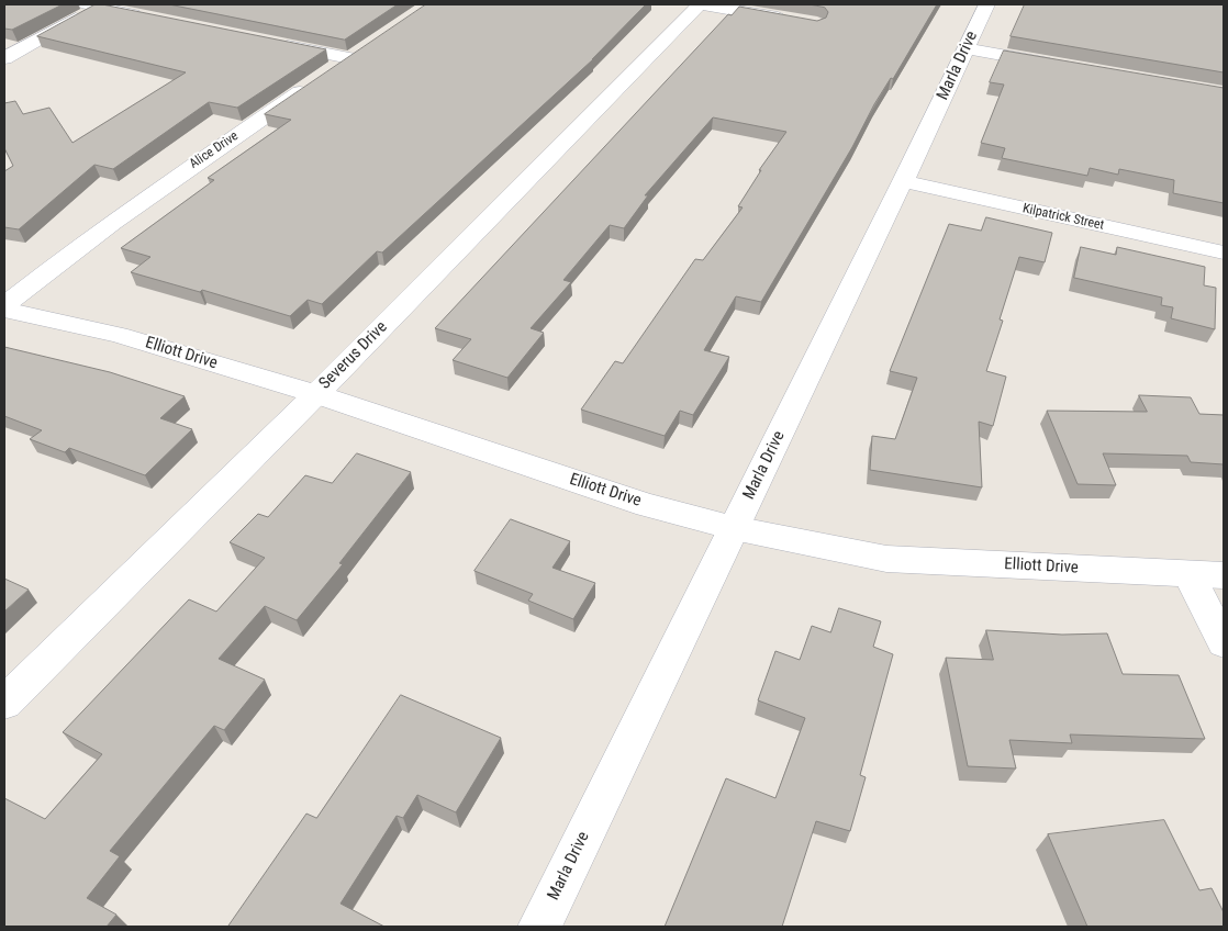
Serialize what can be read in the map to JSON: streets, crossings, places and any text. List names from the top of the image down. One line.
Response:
{"streets":{"street":["Marla Drive","Alice Drive","Kilpatrick Street","Elliott Drive","Severus Drive"]},"crossings":[["Marla Drive","Kilpatrick Street"],["Marla Drive","Elliott Drive"],["Elliott Drive","Severus Drive"]]}
